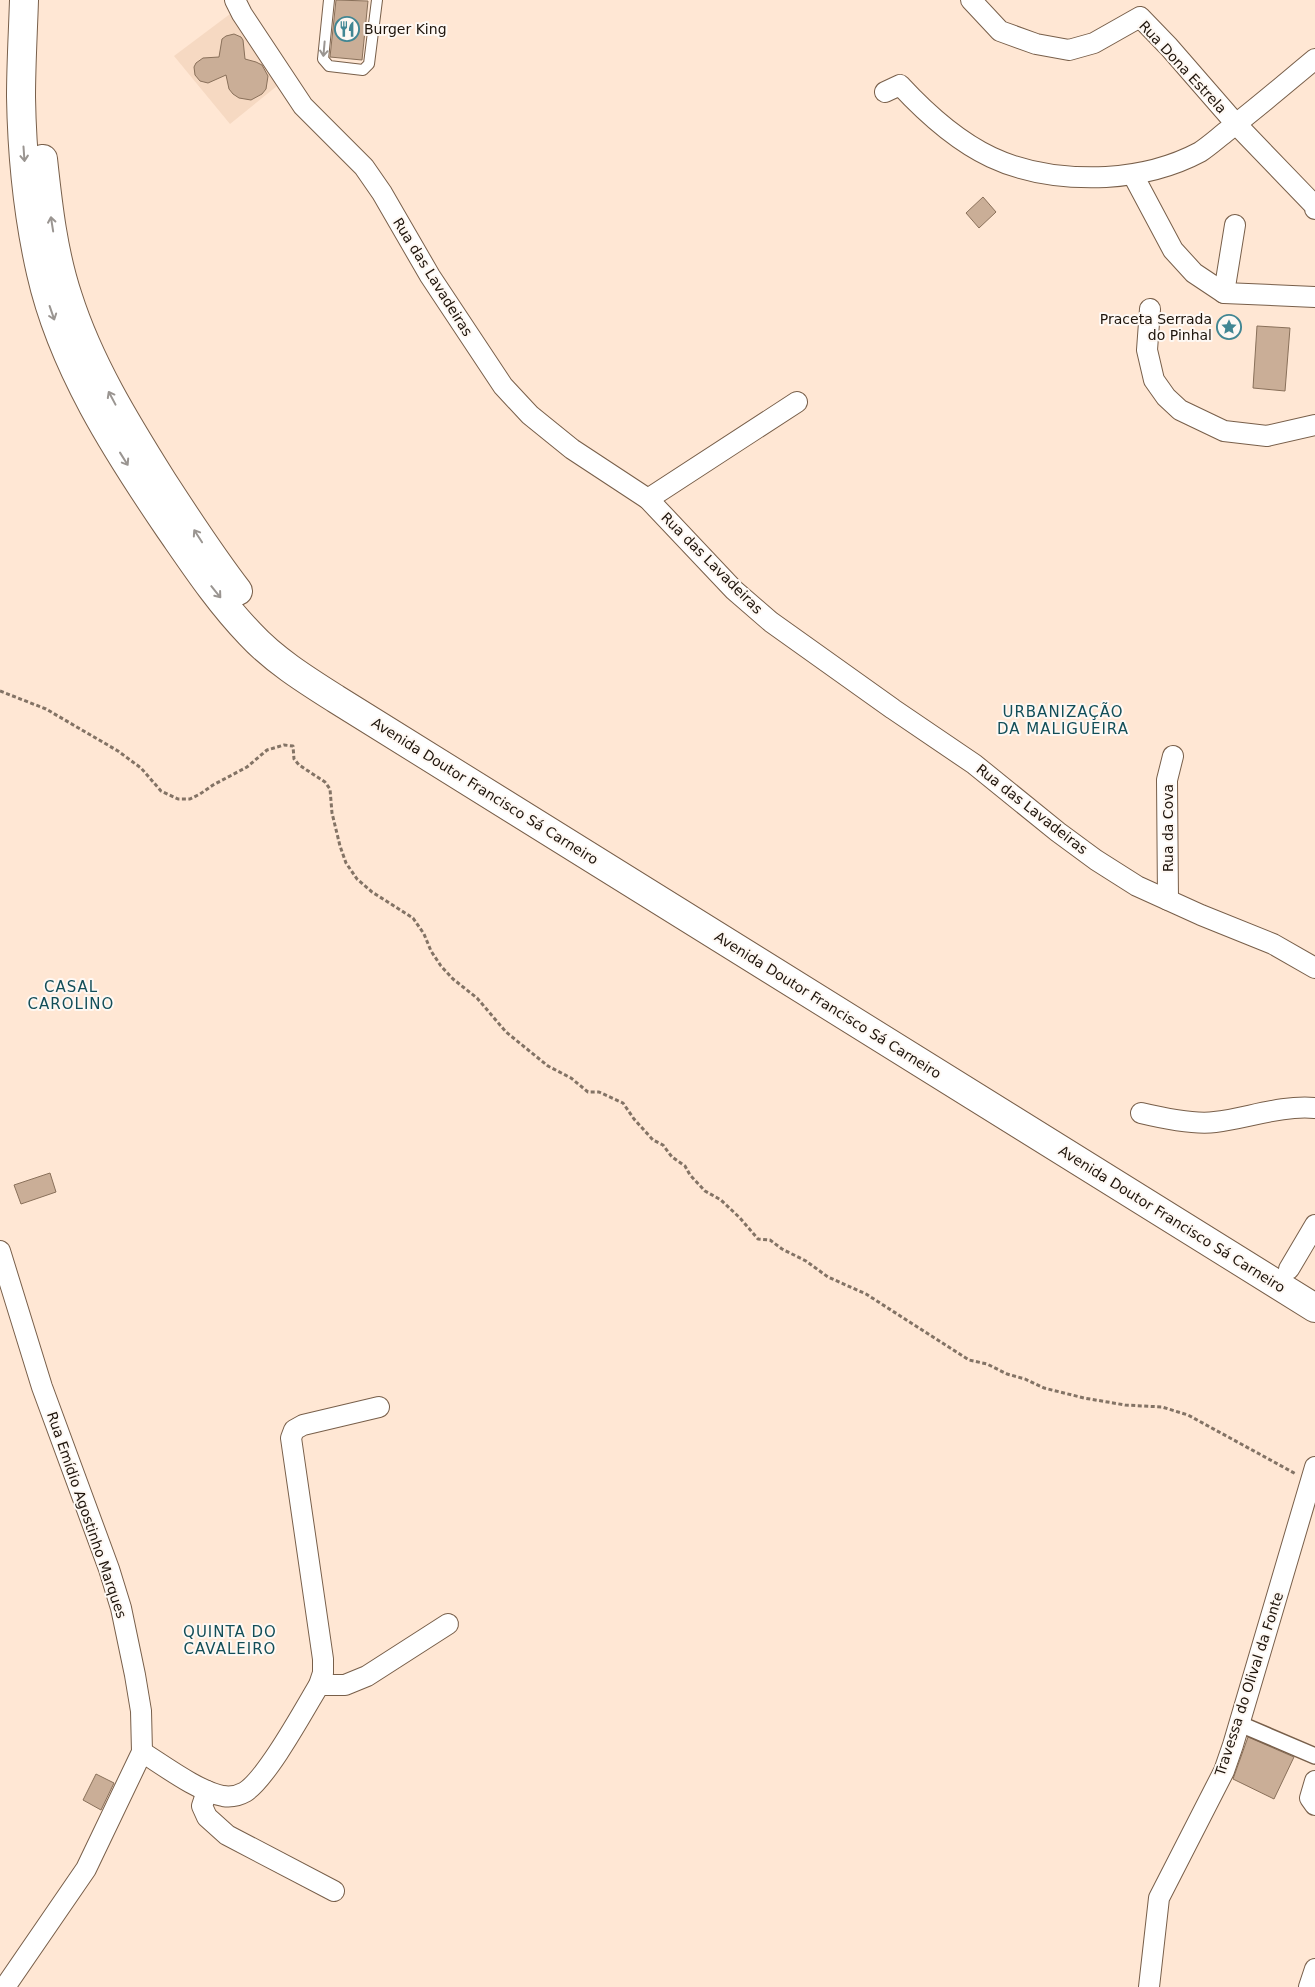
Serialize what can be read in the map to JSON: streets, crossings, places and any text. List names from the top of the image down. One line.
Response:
{"streets":{"main road":["Avenida Doutor Francisco Sá Carneiro"],"street":["Rua Dona Estrela","Rua das Lavadeiras","Rua da Cova","Rua Emídio Agostinho Marques","Travessa do Olival da Fonte"]},"crossings":[["Rua das Lavadeiras","Rua da Cova"]],"districts":["URBANIZAÇÃO DA MALIGUEIRA","CASAL CAROLINO","QUINTA DO CAVALEIRO"],"places":{"restaurant":["Burger King"],"place":["Praceta Serrada do Pinhal"]}}
